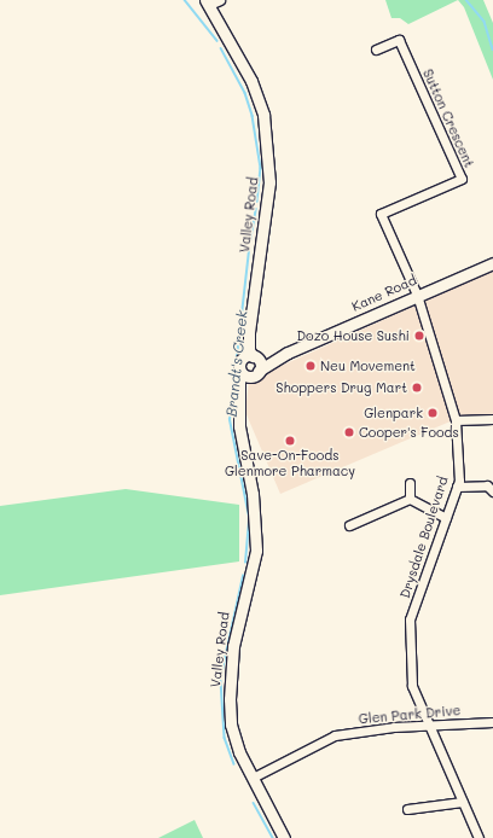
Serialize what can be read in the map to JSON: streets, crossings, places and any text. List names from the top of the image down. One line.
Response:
{"streets":{"street":["Sutton Crescent","Valley Road","Kane Road","Drysdale Boulevard","Glen Park Drive"]},"crossings":[["Sutton Crescent","Drysdale Boulevard"],["Valley Road","Kane Road"],["Valley Road","Glen Park Drive"],["Kane Road","Drysdale Boulevard"],["Drysdale Boulevard","Glen Park Drive"]],"water":["Brandt's Creek"],"places":["Dozo House Sushi","Neu Movement","Shoppers Drug Mart","Glenpark","Cooper's Foods","Save-On-Foods Glenmore Pharmacy"]}
